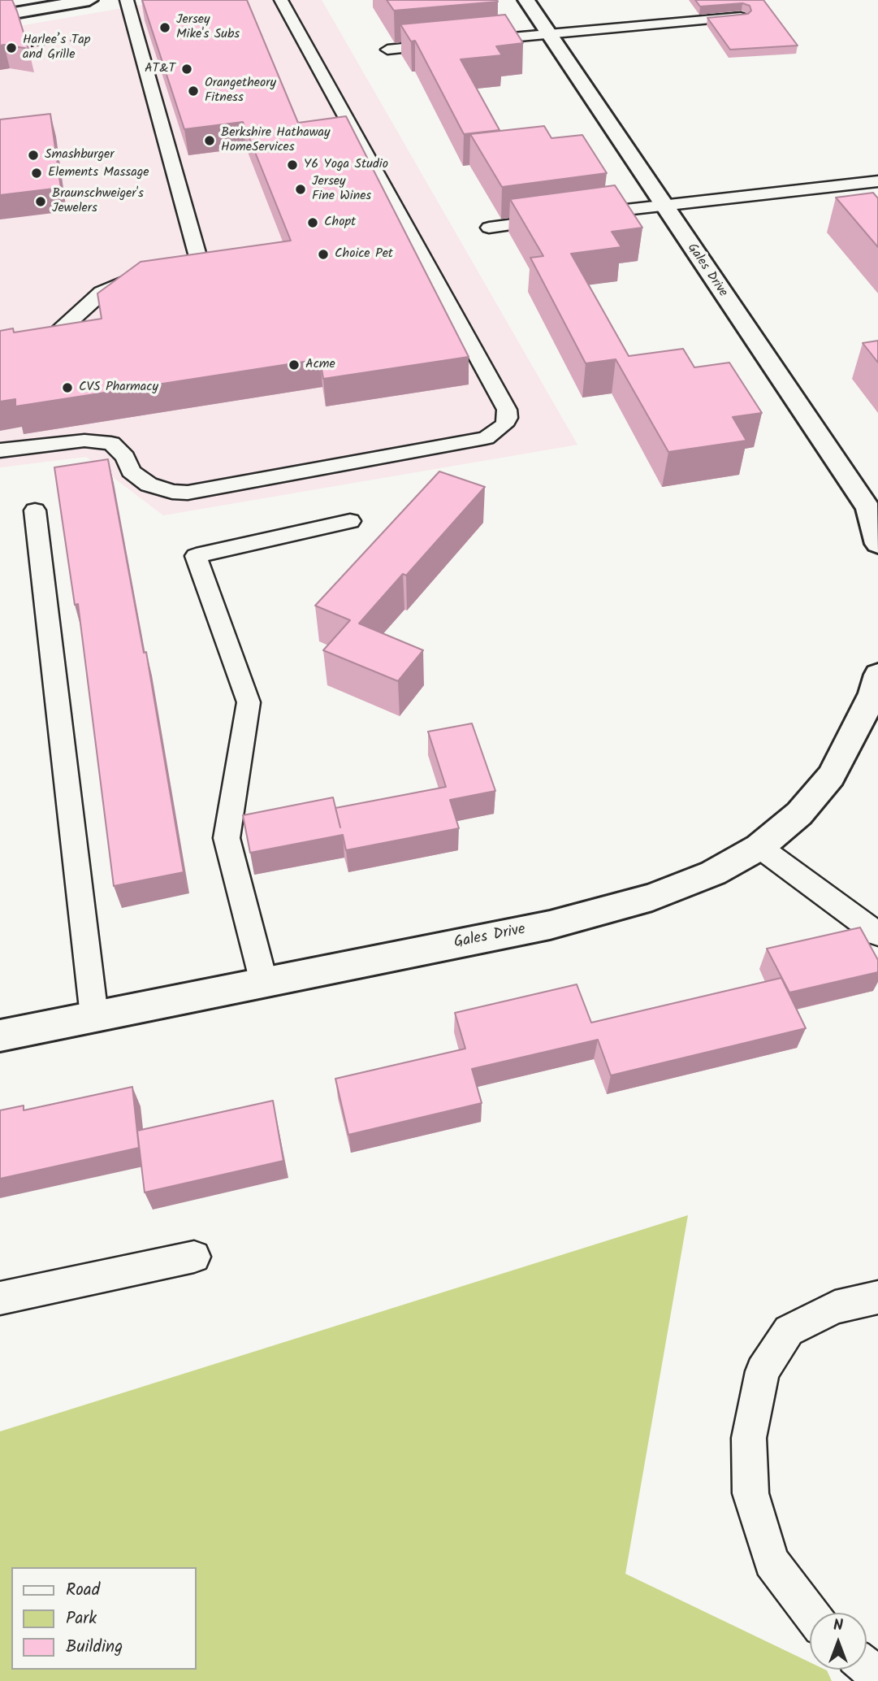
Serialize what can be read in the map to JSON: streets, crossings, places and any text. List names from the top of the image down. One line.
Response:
{"streets":{"street":["Gales Drive"]},"places":["Jersey Mike's Subs","Harlee’s Tap and Grille","AT&T","Orangetheory Fitness","Berkshire Hathaway HomeServices","Smashburger","Y6 Yoga Studio","Elements Massage","Jersey Fine Wines","Braunschweiger's Jewelers","Chopt","Choice Pet","Acme","CVS Pharmacy"],"legend":["Road","Park","Building"],"north":"top"}
